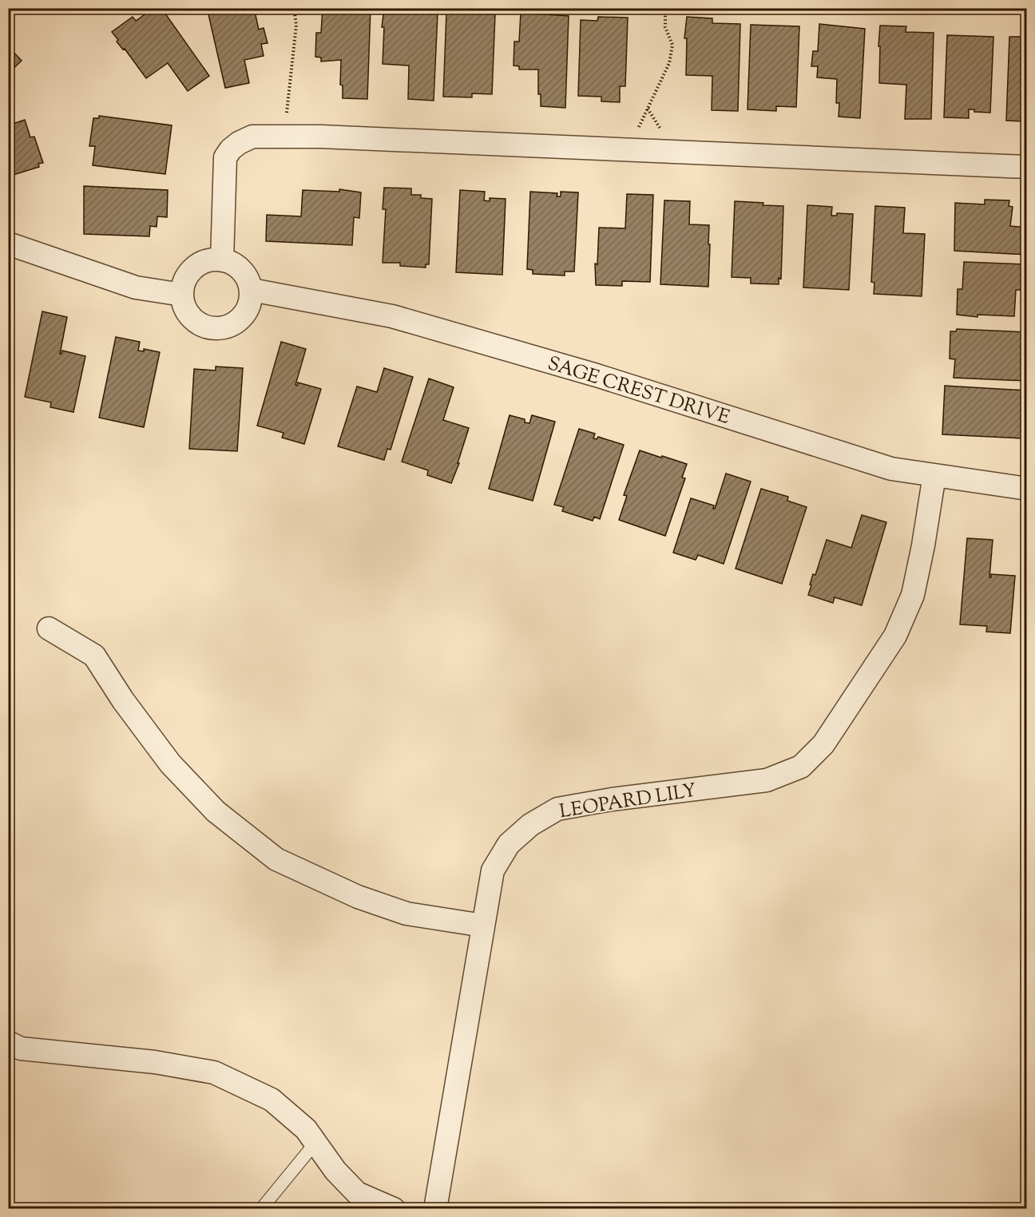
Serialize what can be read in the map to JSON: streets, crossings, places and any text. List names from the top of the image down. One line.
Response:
{"streets":{"street":["SAGE CREST DRIVE","LEOPARD LILY"]},"crossings":[["SAGE CREST DRIVE","LEOPARD LILY"]]}
